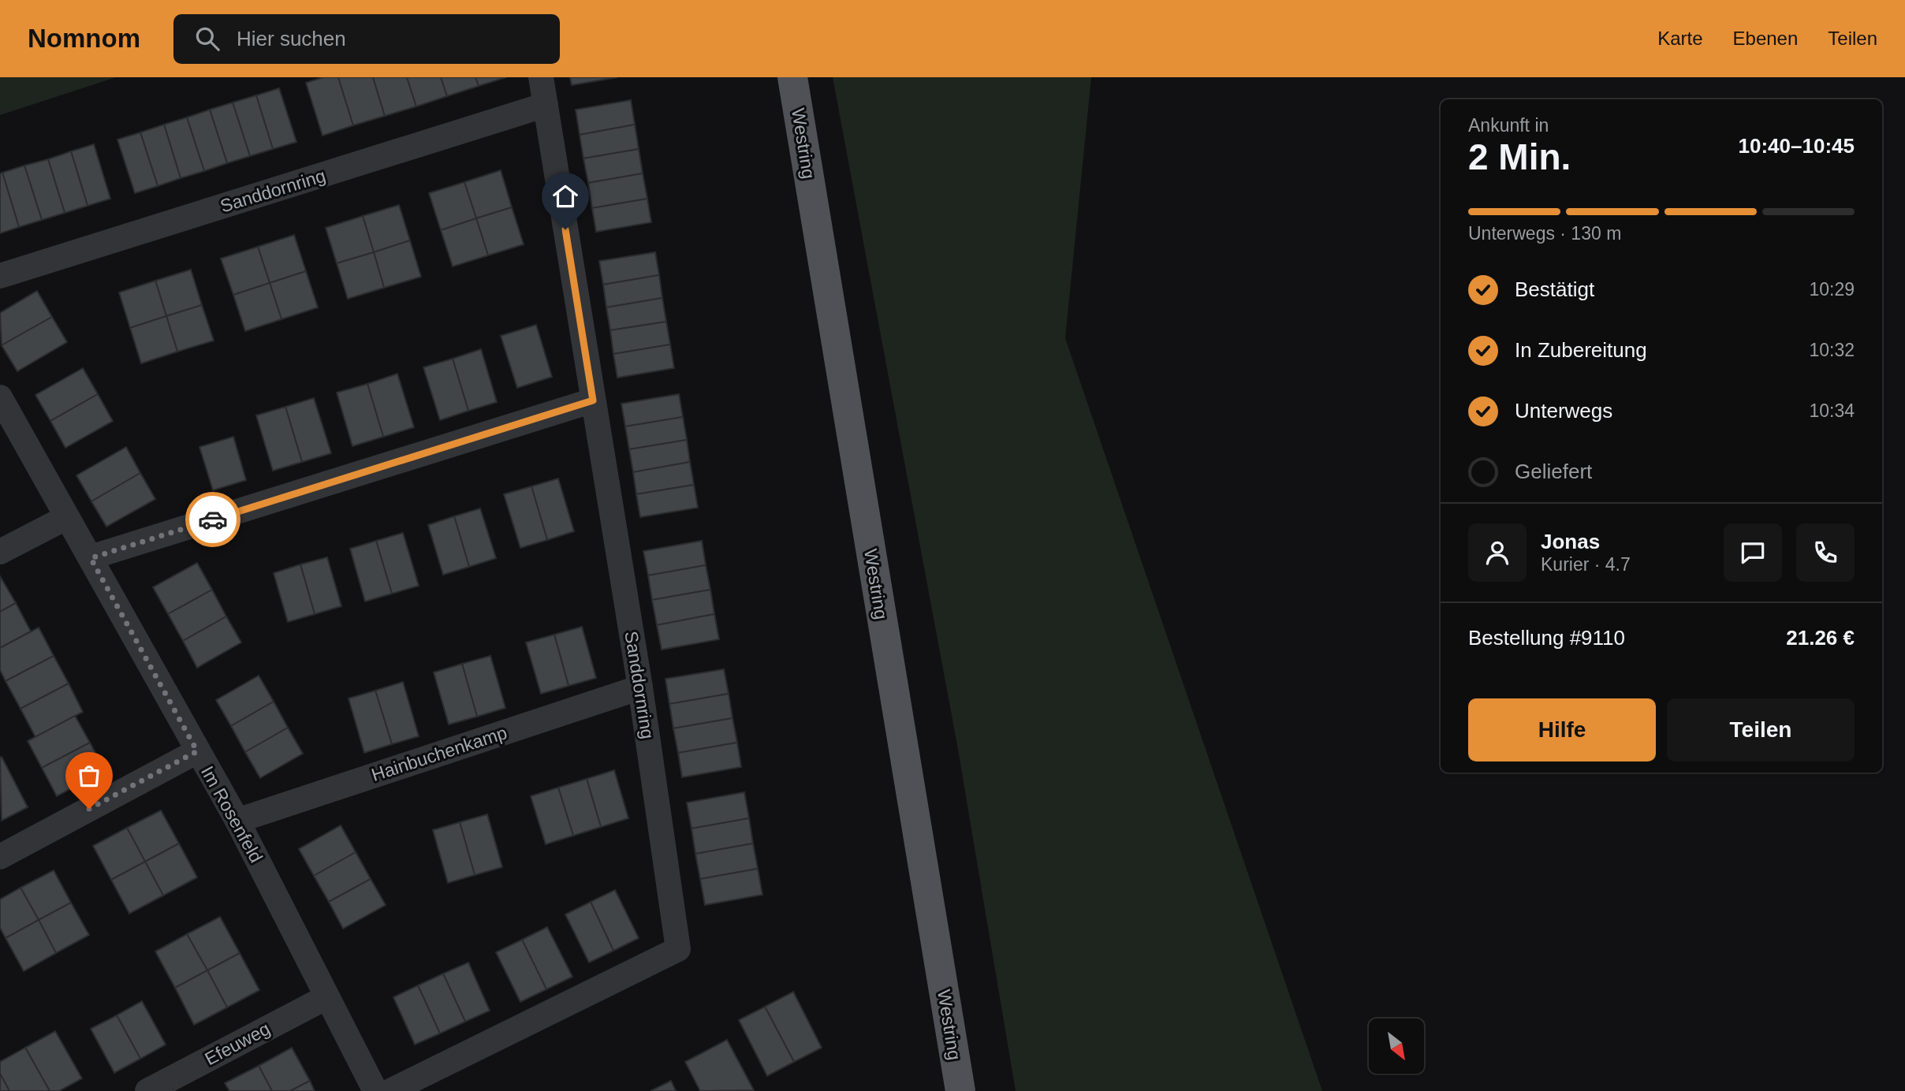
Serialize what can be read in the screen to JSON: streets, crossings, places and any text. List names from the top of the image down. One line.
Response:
{"streets":{"main road":["Westring"],"street":["Sanddornring","Hainbuchenkamp","Im Rosenfeld","Efeuweg"]},"crossings":[["Sanddornring","Hainbuchenkamp"],["Hainbuchenkamp","Im Rosenfeld"],["Im Rosenfeld","Efeuweg"]],"north":"bottom right","page":{"header":"Nomnom","search":"Hier suchen","nav":["Karte","Ebenen","Teilen"],"heading":["2 Min.","Ankunft in","10:40–10:45"],"panel":["Jonas","Kurier · 4.7","Bestellung #9110","21.26 €"],"bar":"Unterwegs · 130 m","list":[["Bestätigt","10:29"],["In Zubereitung","10:32"],["Unterwegs","10:34"],"Geliefert"],"buttons":["Hilfe","Teilen"]}}
